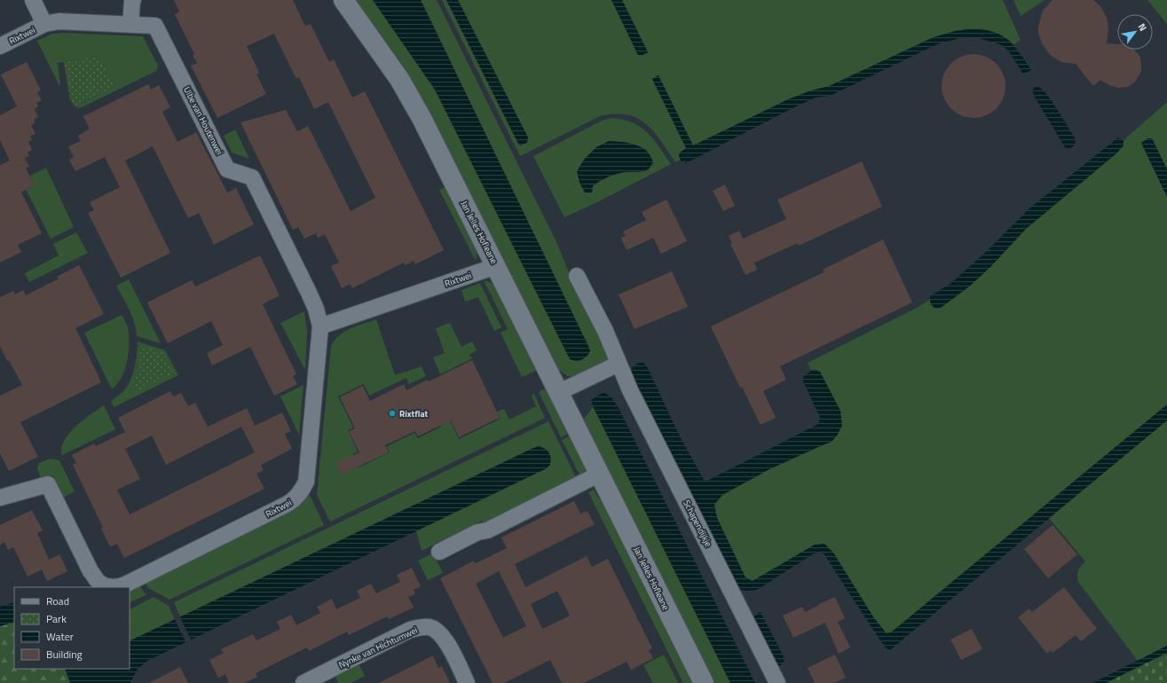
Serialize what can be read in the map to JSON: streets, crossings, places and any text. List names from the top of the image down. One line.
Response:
{"streets":{"street":["Rixtwei","Ulbe van Houtenwei","Jan Jelles Hofleane","Schapendijkje","Nynke van Hichtumwei"]},"crossings":[["Rixtwei","Ulbe van Houtenwei"],["Rixtwei","Jan Jelles Hofleane"]],"places":["Rixtflat"],"legend":["Road","Park","Water","Building"],"north":"top right"}
